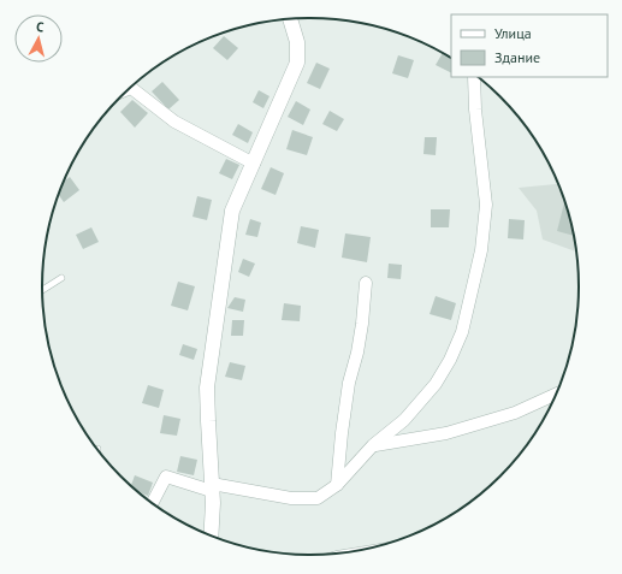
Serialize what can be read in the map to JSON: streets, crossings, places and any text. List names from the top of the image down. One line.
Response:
{"legend":["Улица","Здание"],"north":"top"}
